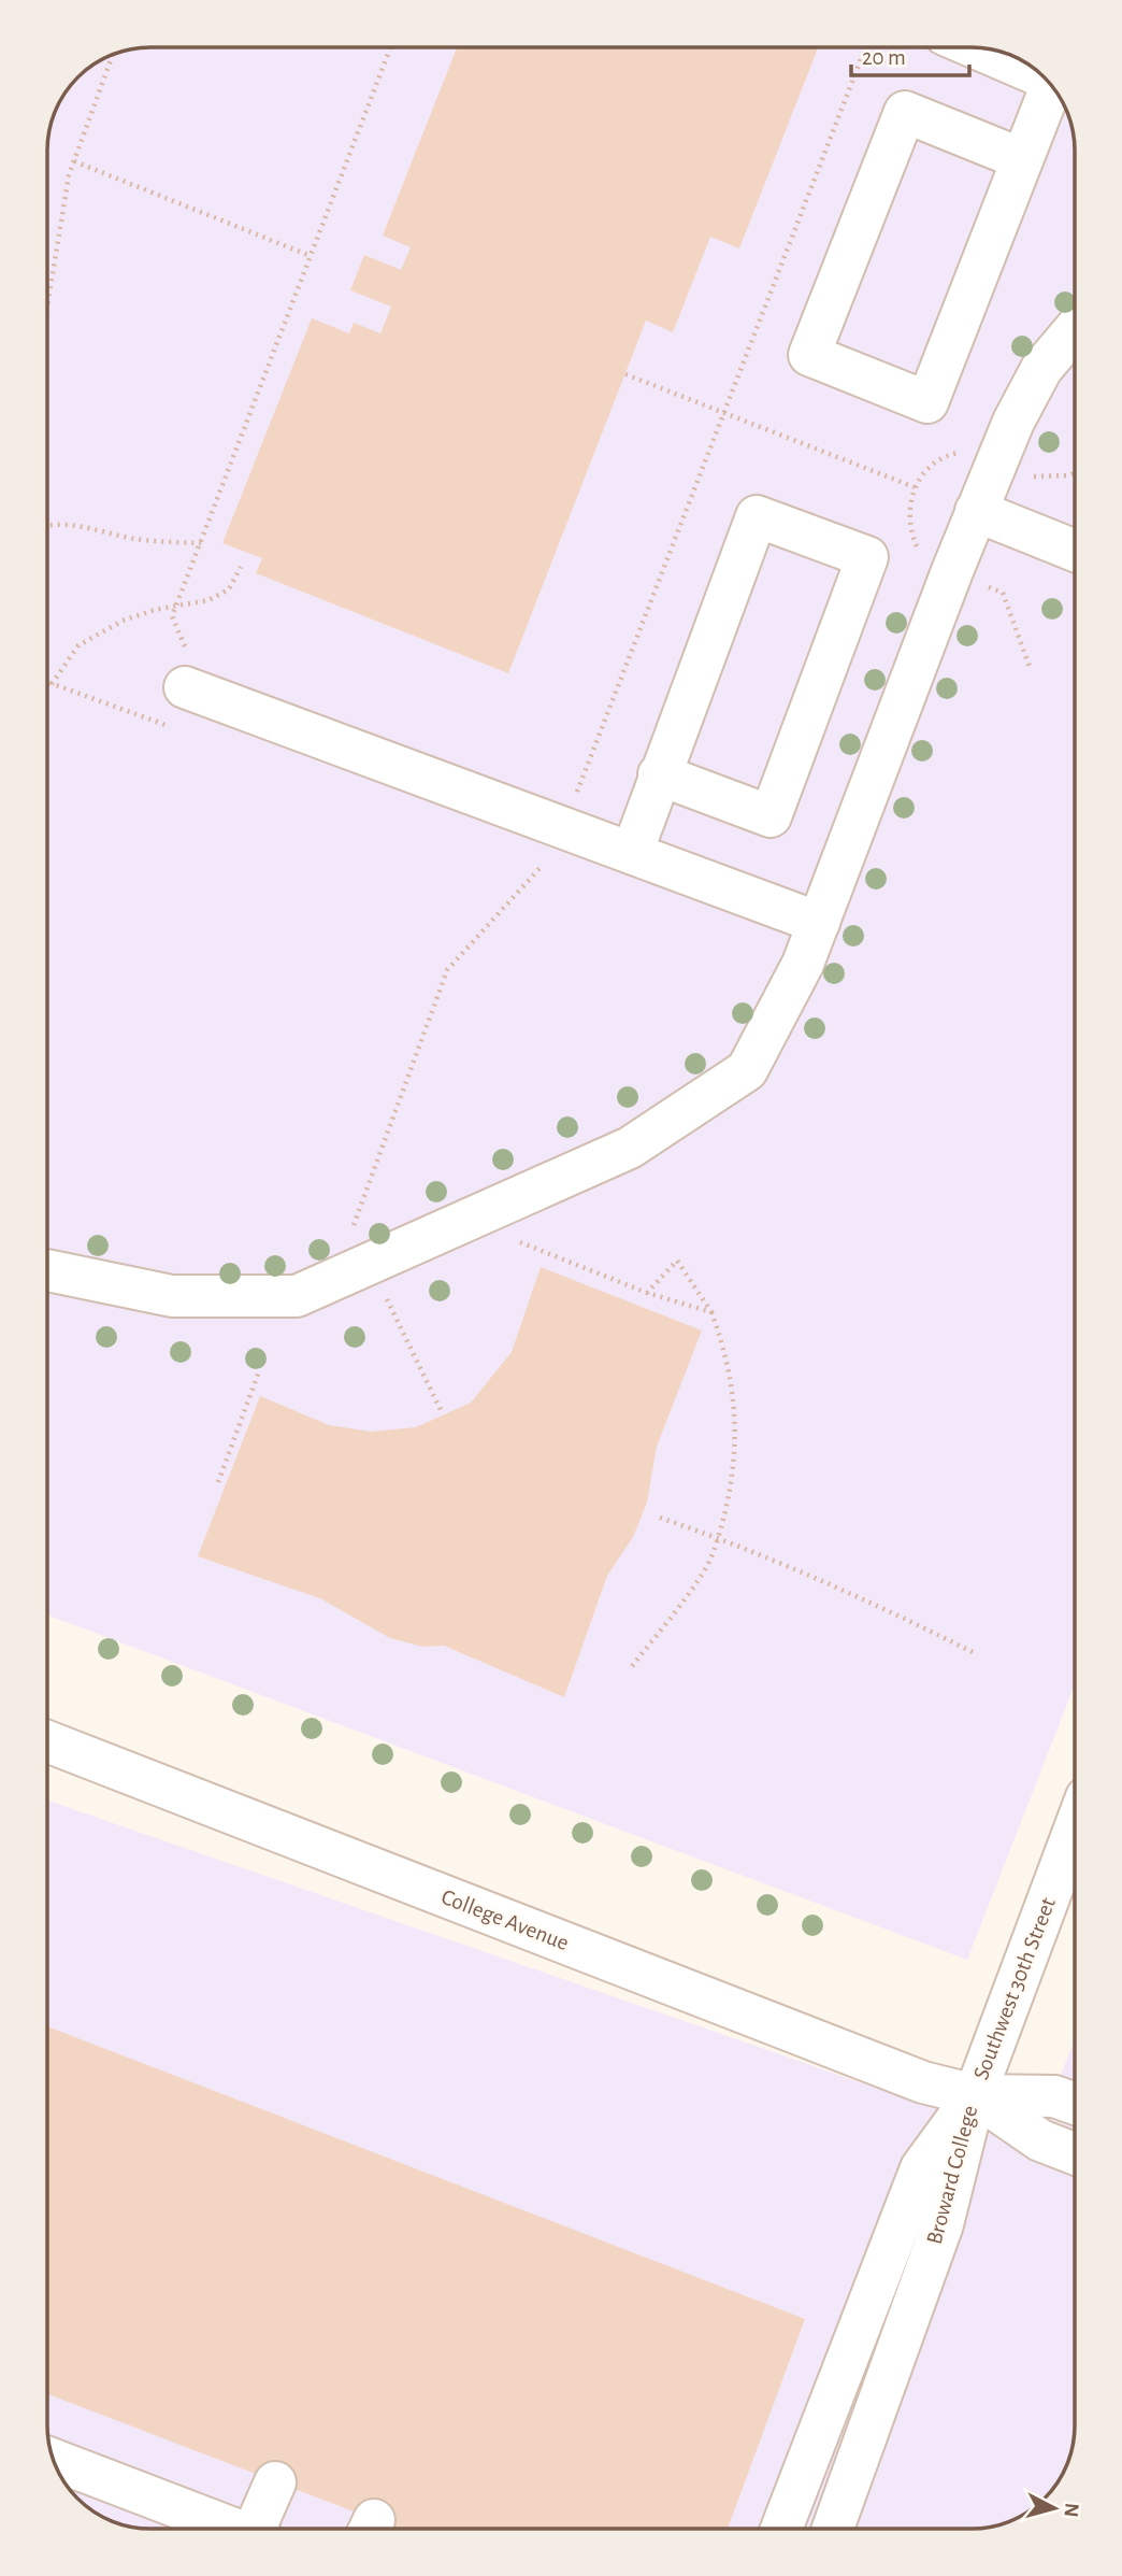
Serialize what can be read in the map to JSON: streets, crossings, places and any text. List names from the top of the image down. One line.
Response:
{"streets":{"street":["College Avenue","Southwest 30th Street","Broward College"]},"crossings":[["College Avenue","Southwest 30th Street"],["College Avenue","Broward College"],["Southwest 30th Street","Broward College"]],"scale_bar":"20 m","north":"right"}
